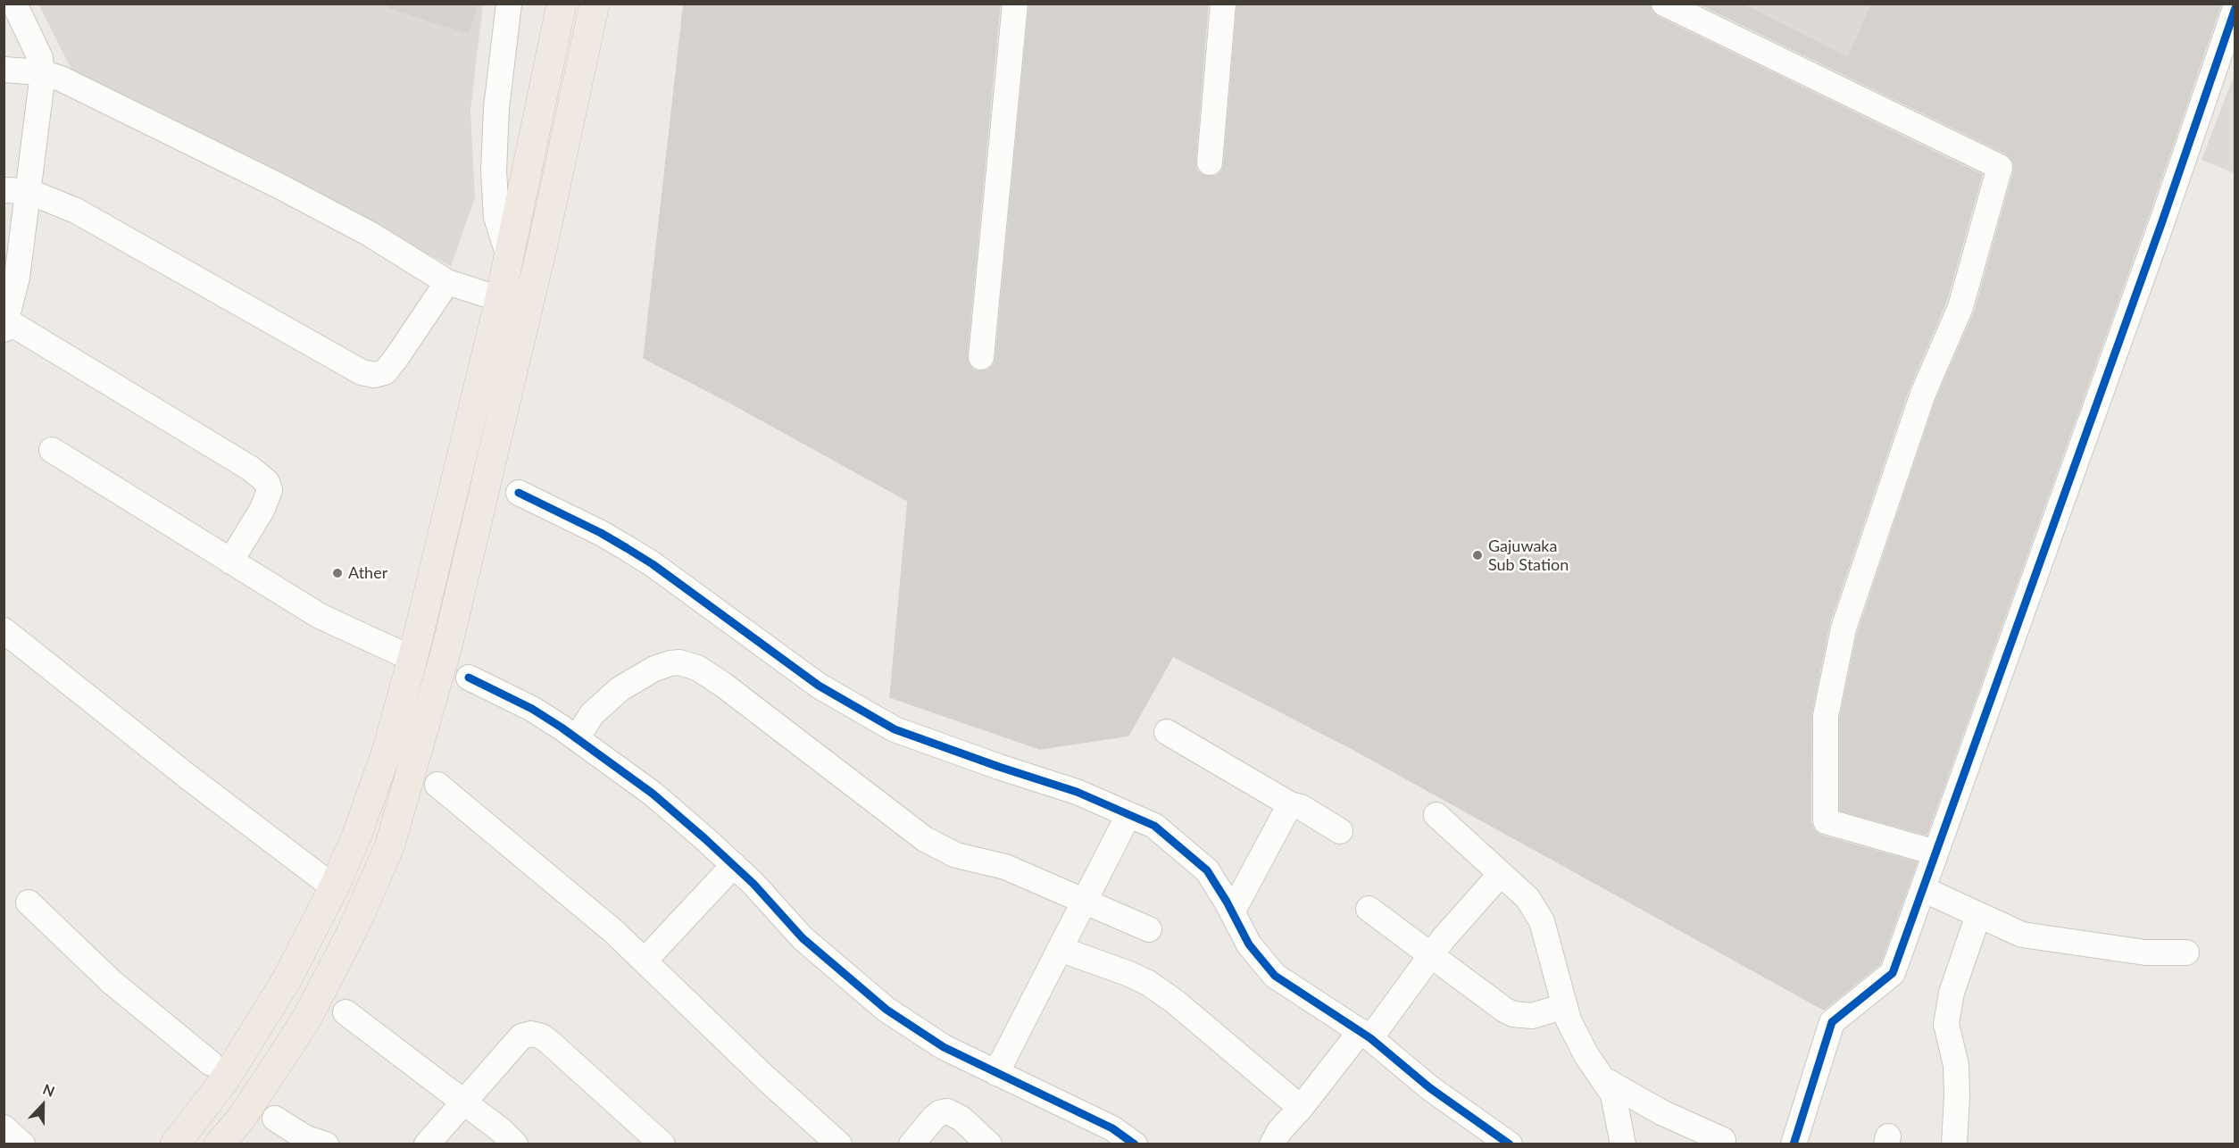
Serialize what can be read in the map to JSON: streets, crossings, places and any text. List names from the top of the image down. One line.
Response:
{"places":["Gajuwaka Sub Station","Ather"],"north":"top"}
